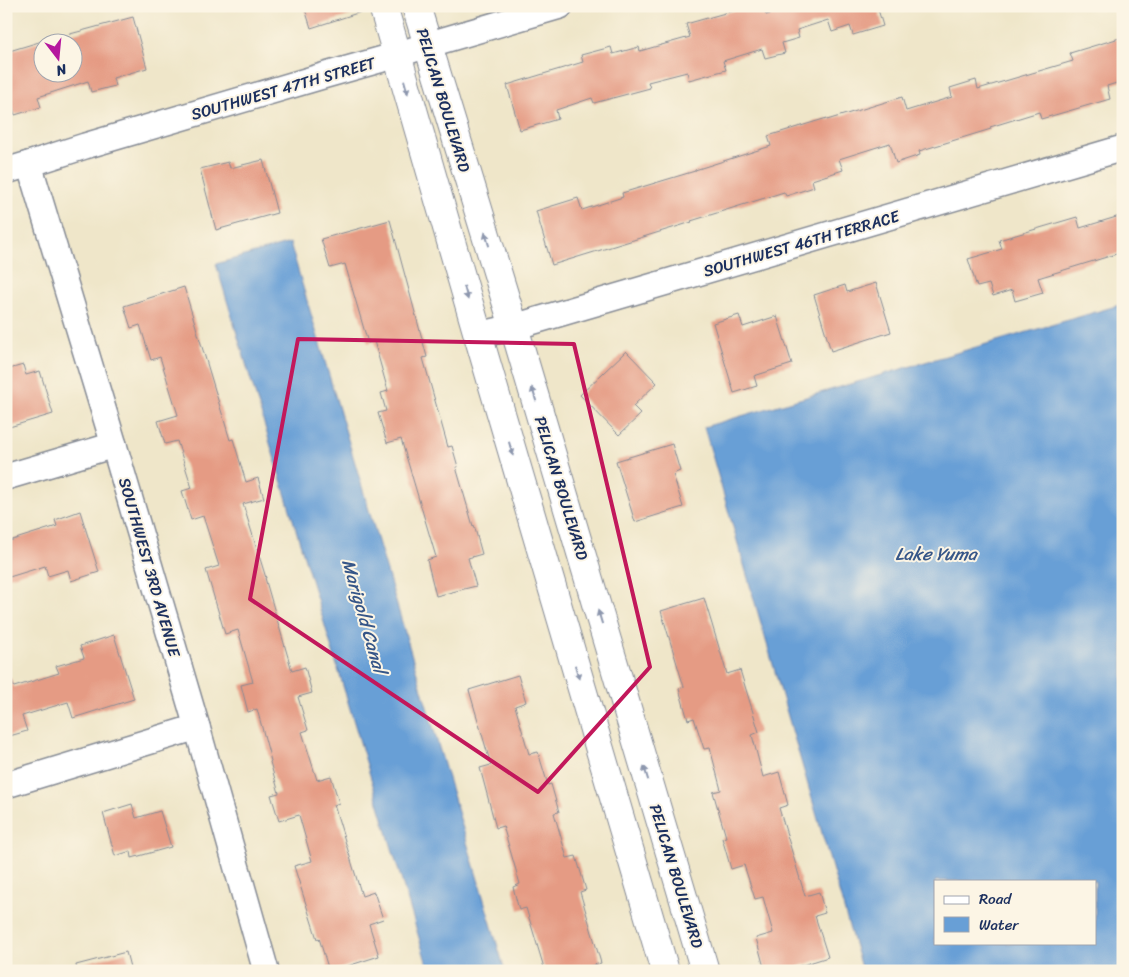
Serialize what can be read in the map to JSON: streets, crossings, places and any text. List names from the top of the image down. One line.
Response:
{"streets":{"street":["SOUTHWEST 47TH STREET","PELICAN BOULEVARD","SOUTHWEST 46TH TERRACE","SOUTHWEST 3RD AVENUE"]},"crossings":[["SOUTHWEST 47TH STREET","PELICAN BOULEVARD"],["SOUTHWEST 47TH STREET","SOUTHWEST 3RD AVENUE"],["PELICAN BOULEVARD","SOUTHWEST 46TH TERRACE"]],"water":["Lake Yuma","Marigold Canal"],"legend":["Road","Water"],"north":"bottom"}
